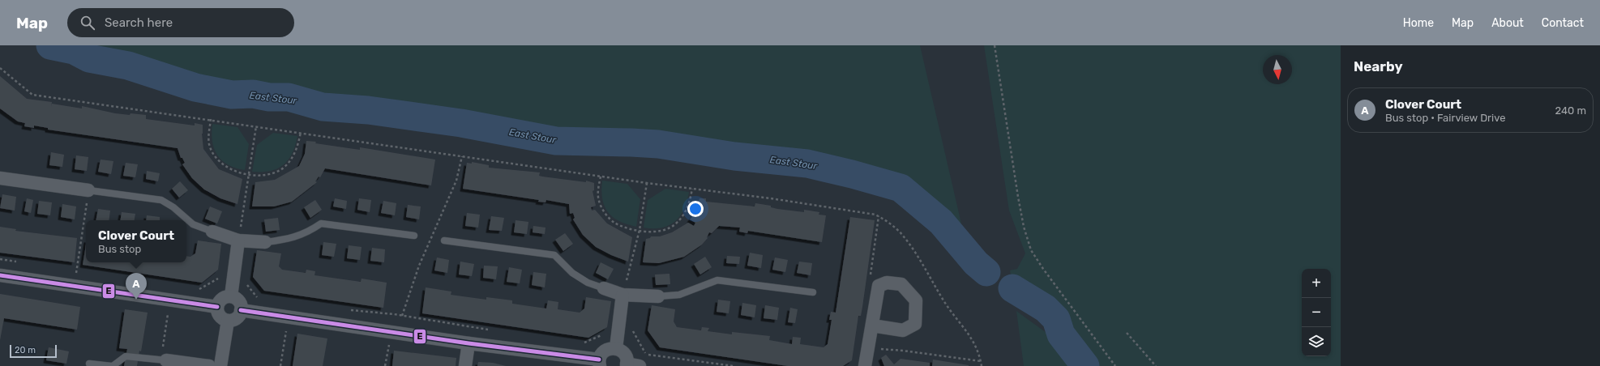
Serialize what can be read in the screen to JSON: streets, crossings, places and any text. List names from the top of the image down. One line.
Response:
{"water":["East Stour"],"lines":["transit line E"],"scale_bar":"20 m","north":"bottom","page":{"header":"Map","search":"Search here","nav":["Home","Map","About","Contact"],"heading":"Nearby","list":[{"mark":"A","name":"Clover Court","note":"Bus stop · Fairview Drive","value":"240 m"}],"popup":["Clover Court","Bus stop"],"map_buttons":["+","−"],"pins":"A","scale":"20 m"}}
